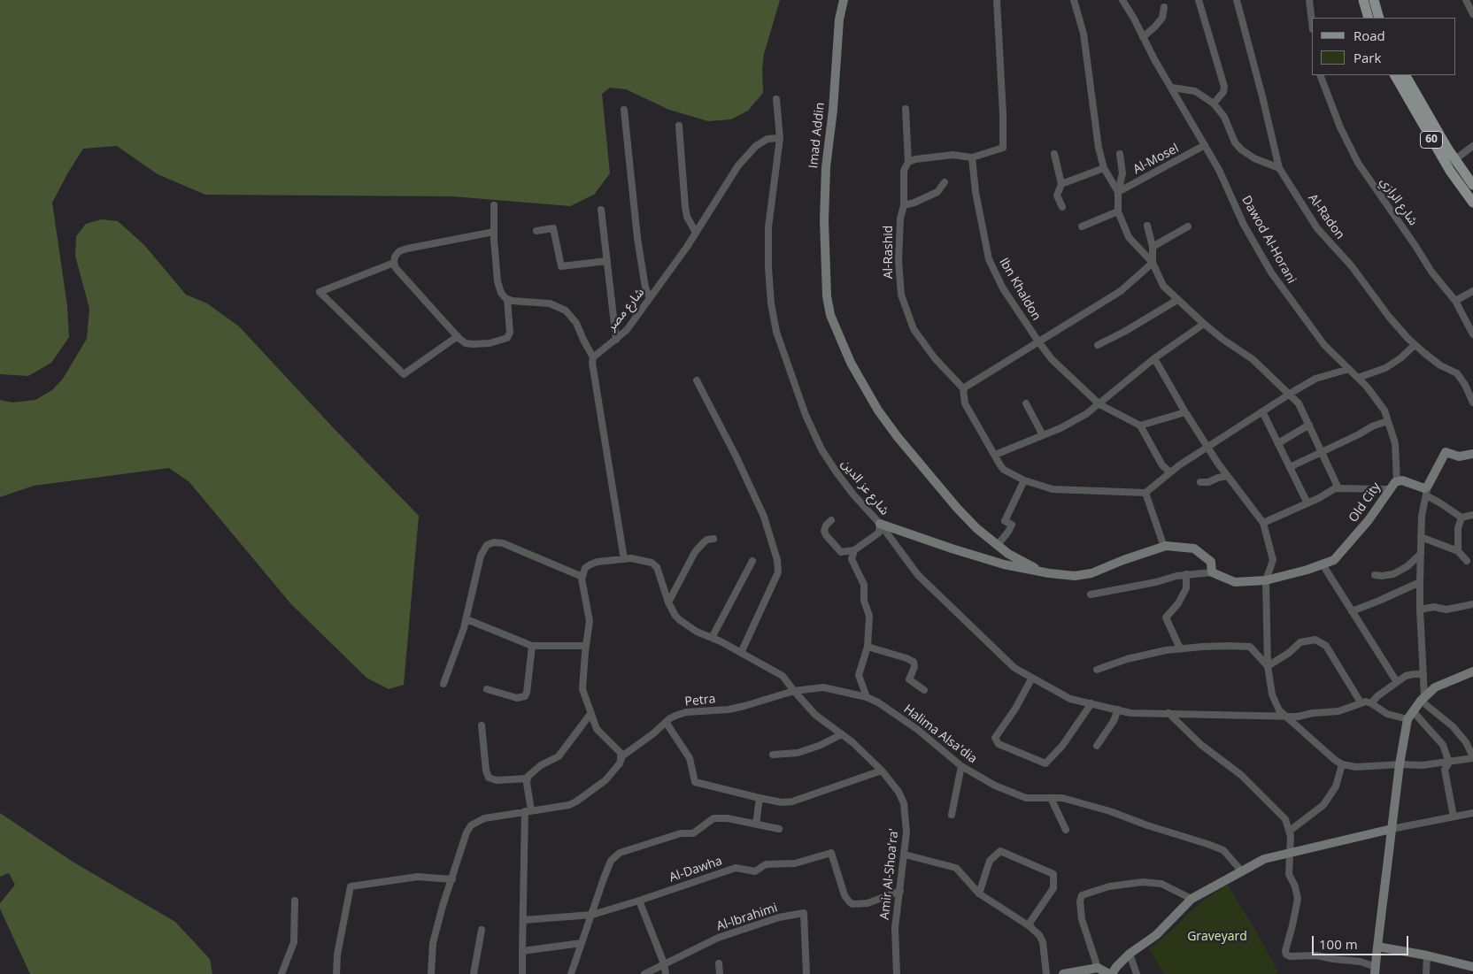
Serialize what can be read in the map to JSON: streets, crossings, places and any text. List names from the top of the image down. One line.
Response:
{"streets":{"main road":["60"],"street":["Imad Addin","Al-Mosel","شارع الرازي","Al-Radon","Dawod Al-Horani","Al-Rashid","Ibn Khaldon","شارع مصر","شارع عز الدين","Old City","Petra","Halima Alsa'dia","Al-Dawha","Amir Al-Shoa'ra'","Al-Ibrahimi"]},"crossings":[["Al-Mosel","Dawod Al-Horani"],["Dawod Al-Horani","Old City"],["شارع مصر","شارع عز الدين"],["Petra","Halima Alsa'dia"],["Petra","Amir Al-Shoa'ra'"],["Halima Alsa'dia","Amir Al-Shoa'ra'"],["Al-Dawha","Amir Al-Shoa'ra'"]],"parks":["Graveyard"],"legend":["Road","Park"],"scale_bar":"100 m"}
